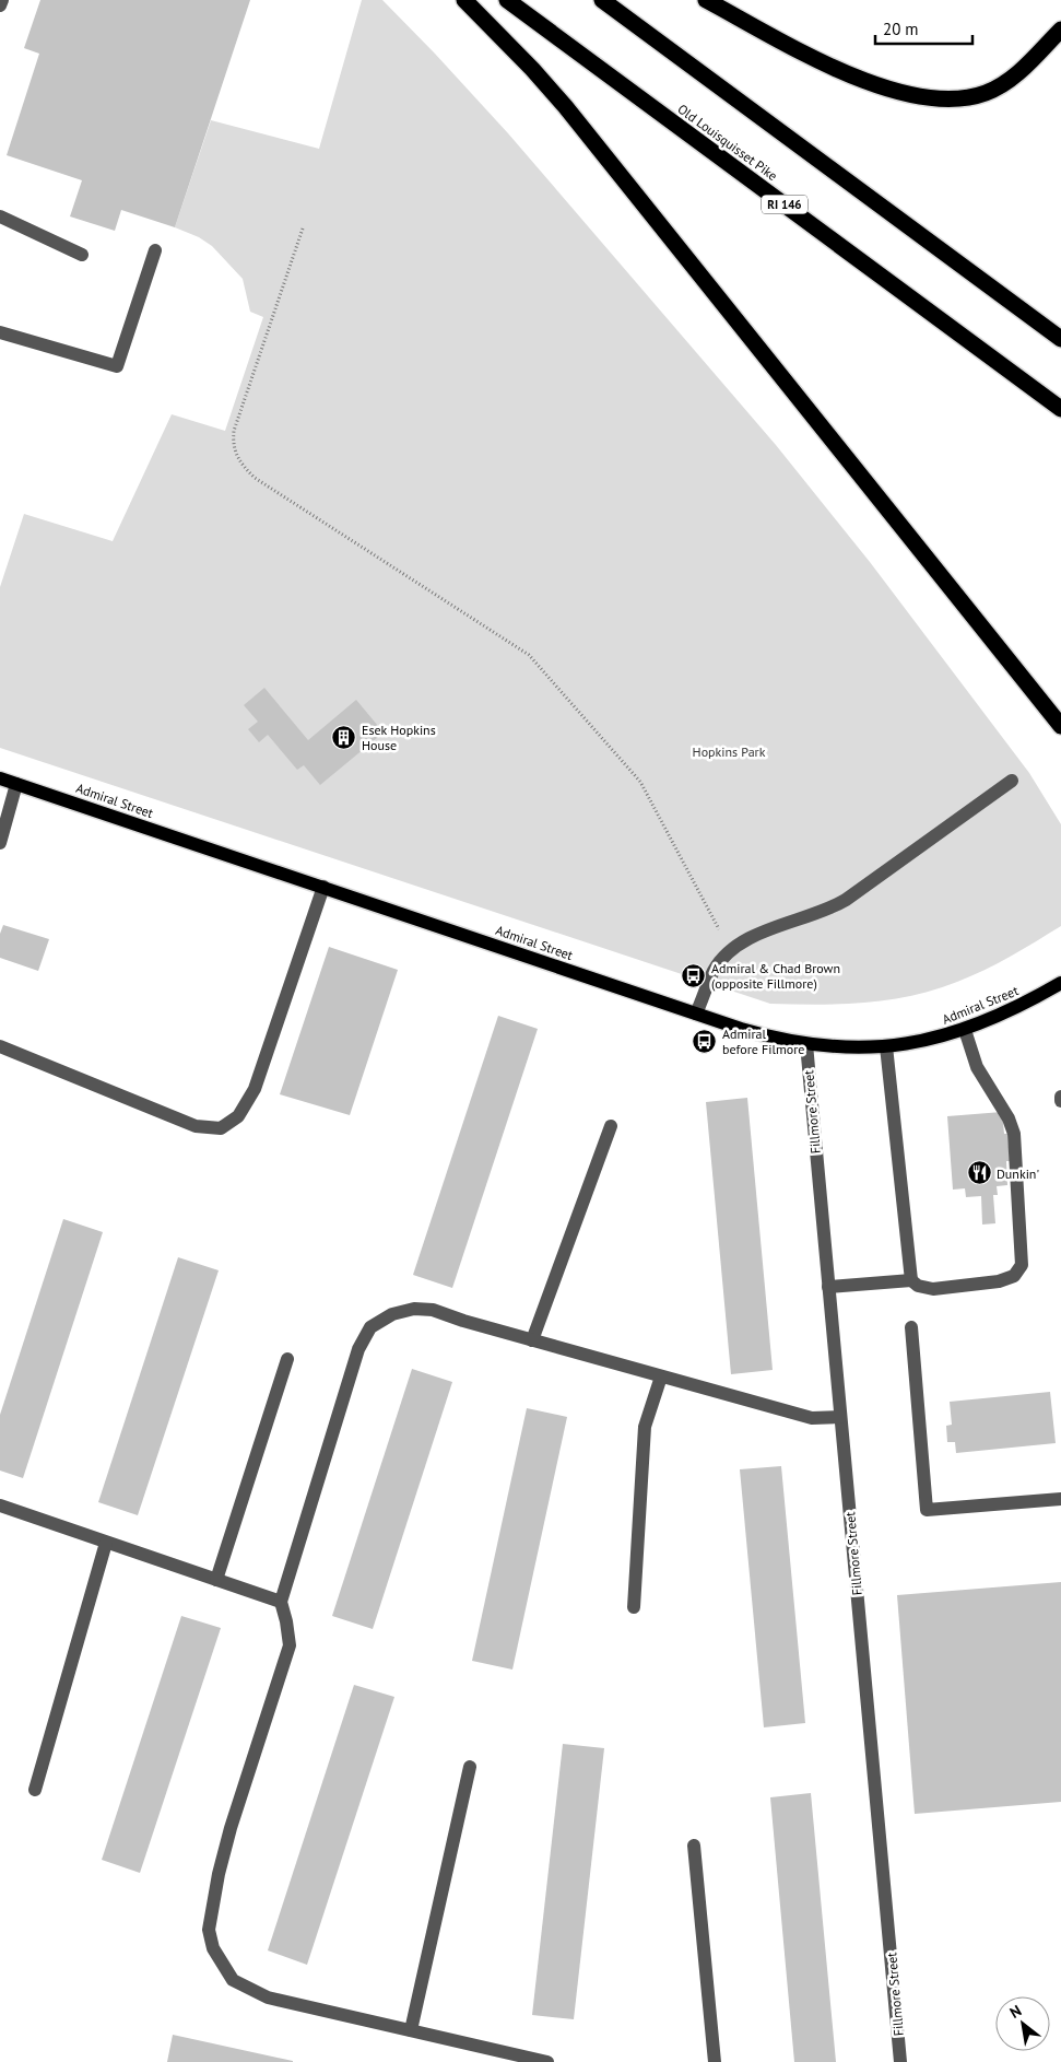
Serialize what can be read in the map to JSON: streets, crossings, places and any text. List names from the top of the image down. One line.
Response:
{"streets":{"highway":["Old Louisquisset Pike","RI 146"],"main road":["Admiral Street"],"street":["Fillmore Street"]},"crossings":[["Admiral Street","Fillmore Street"]],"parks":["Hopkins Park"],"places":{"building":["Esek Hopkins House"],"bus stop":["Admiral & Chad Brown (opposite Fillmore)","Admiral before Filmore"],"restaurant":["Dunkin'"]},"scale_bar":"20 m","north":"top left"}
